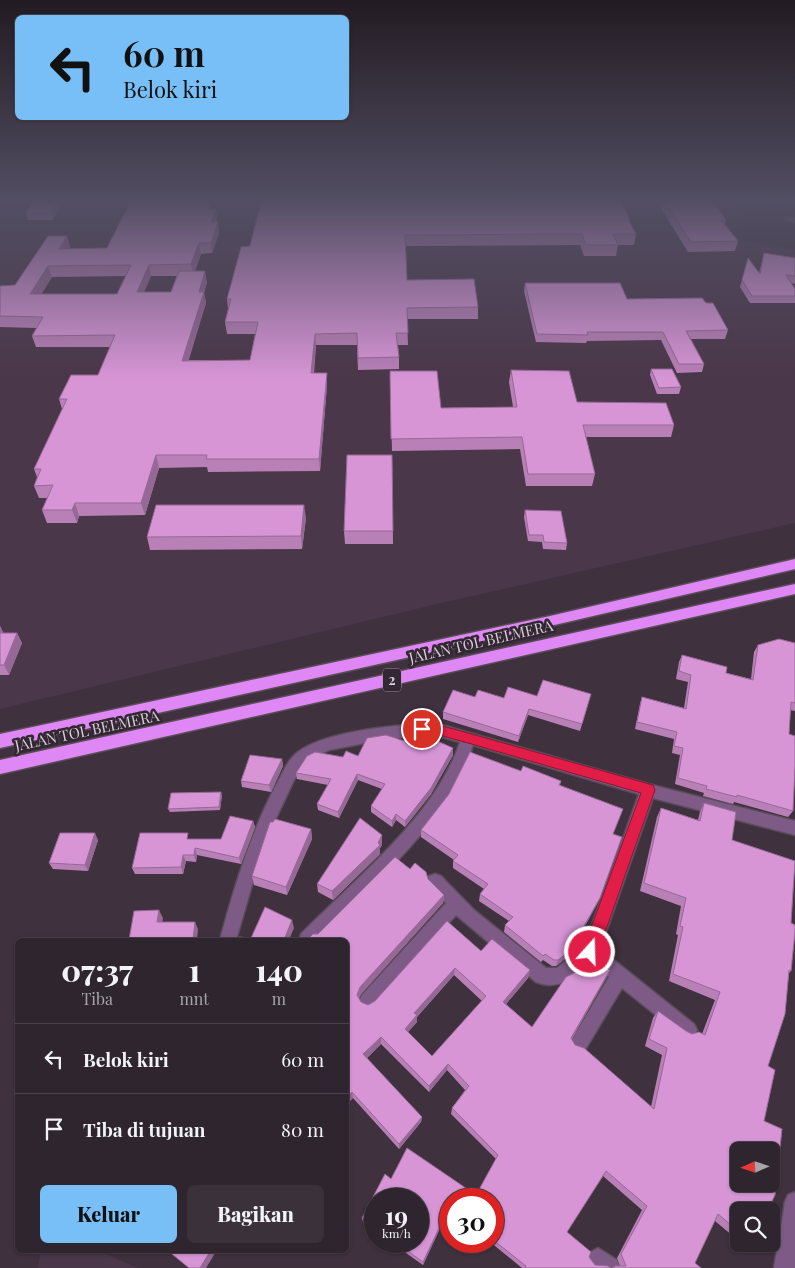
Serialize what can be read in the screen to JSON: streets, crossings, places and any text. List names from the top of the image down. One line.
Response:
{"streets":{"highway":["JALAN TOL BELMERA","2"]},"north":"left","page":{"turn":["60 m","Belok kiri"],"eta":["07:37","Tiba","1","mnt","140","m"],"list":[{"name":"Belok kiri","value":"60 m"},{"name":"Tiba di tujuan","value":"80 m"}],"buttons":["Keluar","Bagikan"],"speed":"19 km/h","limit":"30"}}
